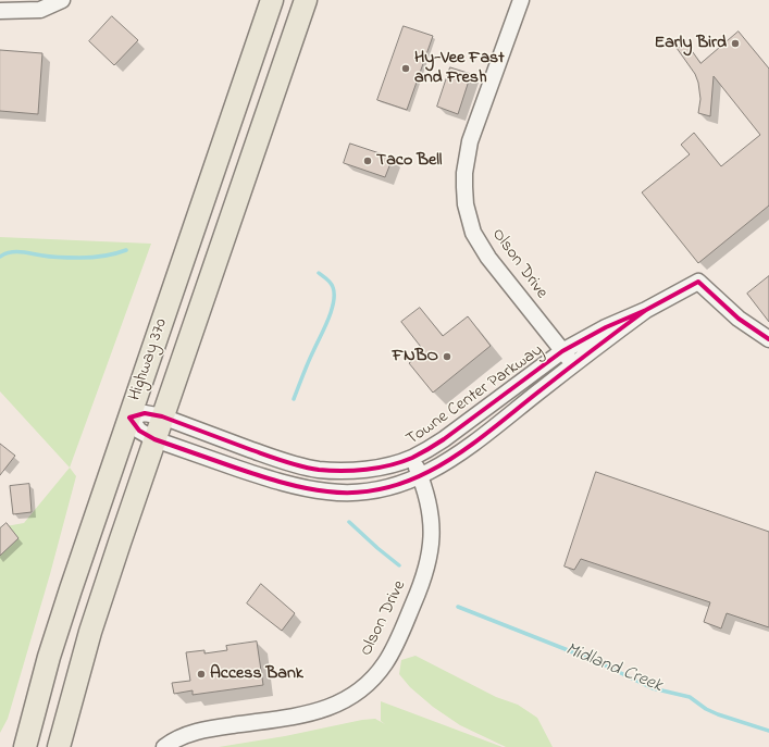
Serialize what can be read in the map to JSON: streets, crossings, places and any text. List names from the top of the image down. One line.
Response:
{"streets":{"highway":["Highway 370"],"street":["Olson Drive","Towne Center Parkway"]},"crossings":[["Olson Drive","Towne Center Parkway"],["Highway 370","Towne Center Parkway"]],"water":["Midland Creek"],"places":["Early Bird","Hy-Vee Fast and Fresh","Taco Bell","FNBO","Access Bank"]}
